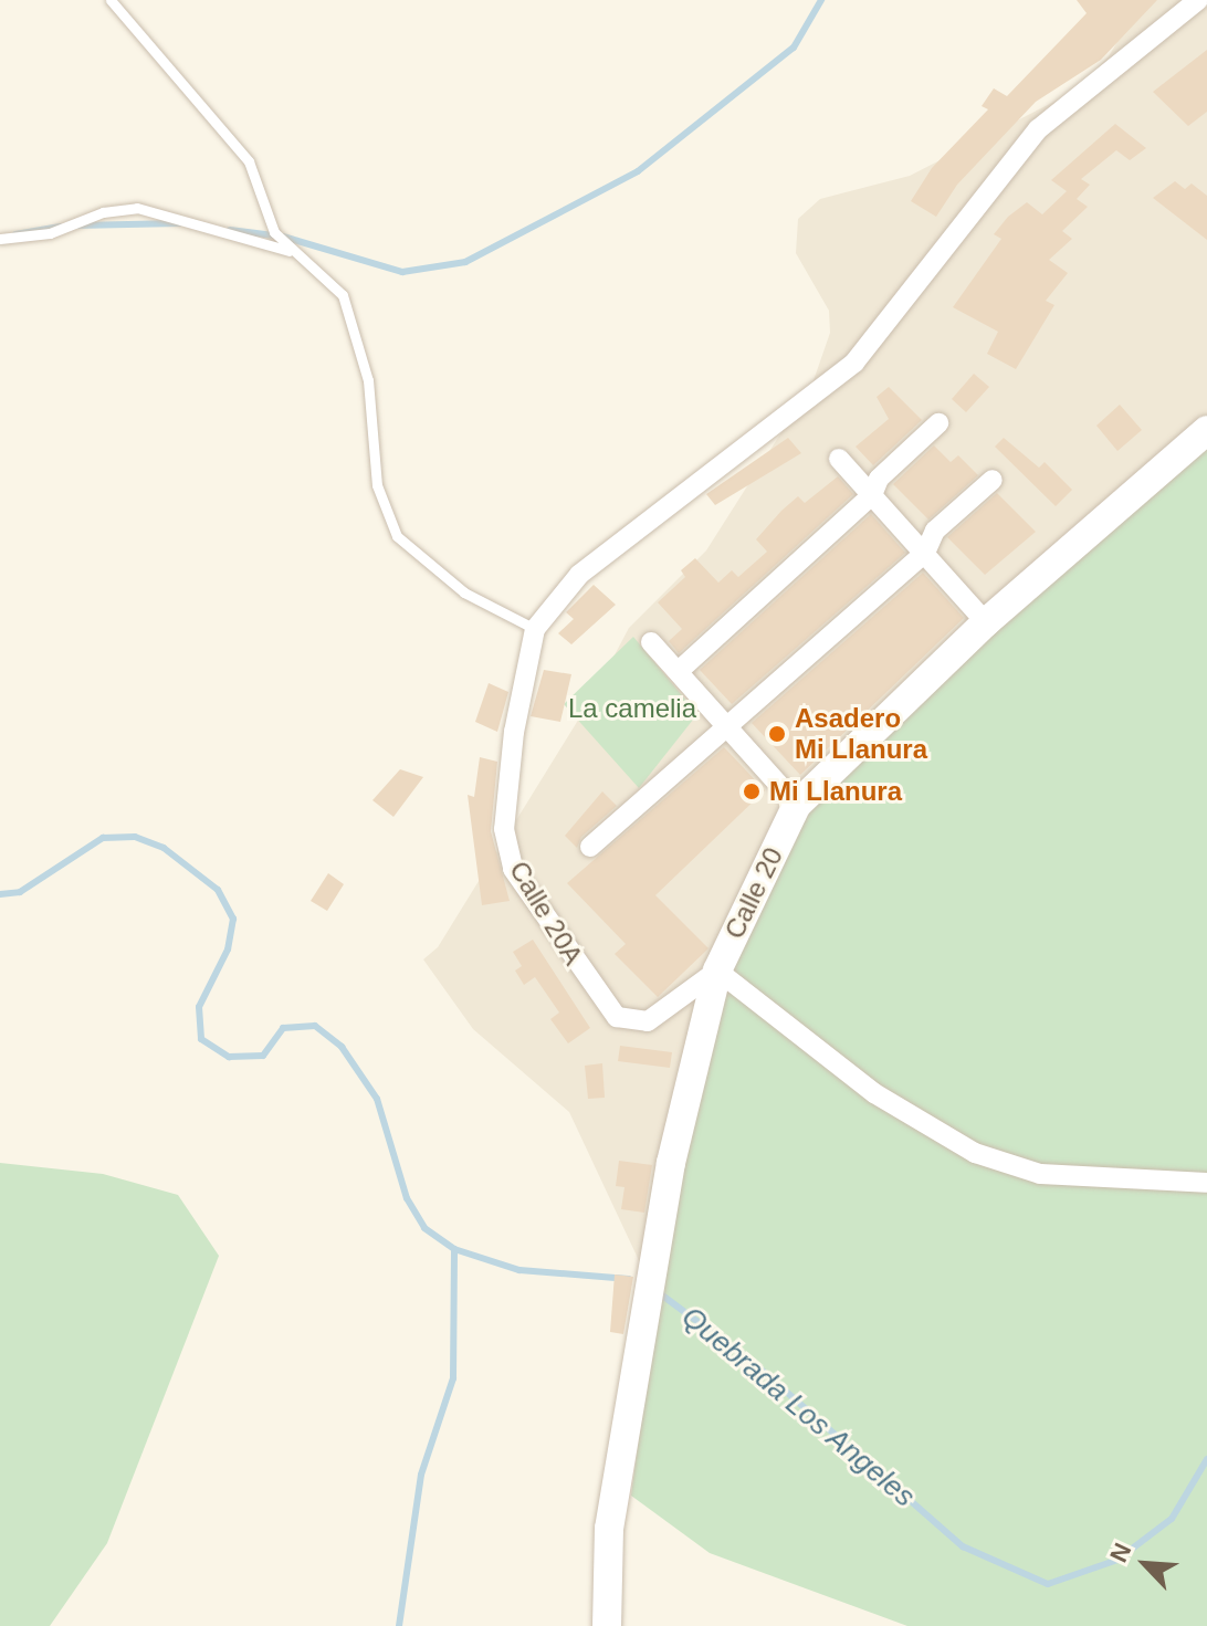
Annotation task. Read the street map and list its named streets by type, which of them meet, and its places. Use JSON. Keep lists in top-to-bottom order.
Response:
{
  "streets": {
    "main road": ["Calle 20"],
    "street": ["Calle 20A"]
  },
  "crossings": [
    ["Calle 20", "Calle 20A"]
  ],
  "water": ["Quebrada Los Angeles"],
  "parks": ["La camelia"],
  "places": ["Asadero Mi Llanura", "Mi Llanura"],
  "north": "top left"
}
